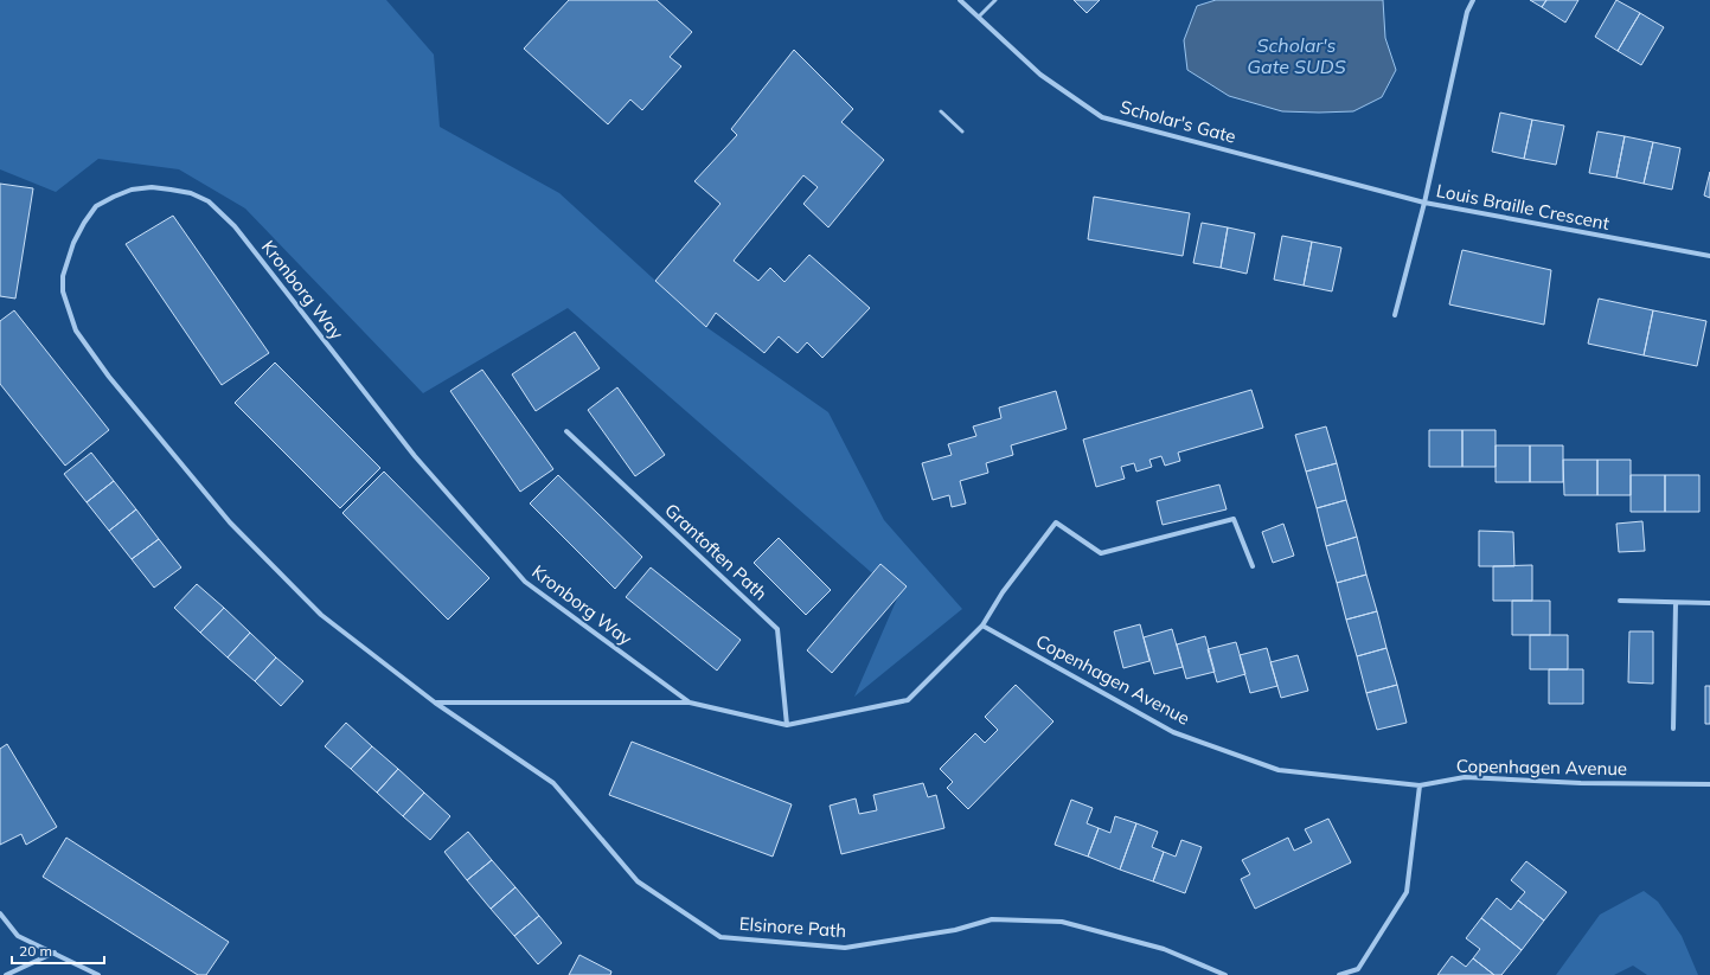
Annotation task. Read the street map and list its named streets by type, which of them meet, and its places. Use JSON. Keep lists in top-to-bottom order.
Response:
{
  "streets": {
    "street": [
      "Scholar's Gate",
      "Louis Braille Crescent",
      "Kronborg Way",
      "Grantoften Path",
      "Copenhagen Avenue",
      "Elsinore Path"
    ]
  },
  "crossings": [
    ["Scholar's Gate", "Louis Braille Crescent"],
    ["Kronborg Way", "Grantoften Path"],
    ["Kronborg Way", "Copenhagen Avenue"],
    ["Kronborg Way", "Elsinore Path"]
  ],
  "water": ["Scholar's Gate SUDS"],
  "scale_bar": "20 m"
}
